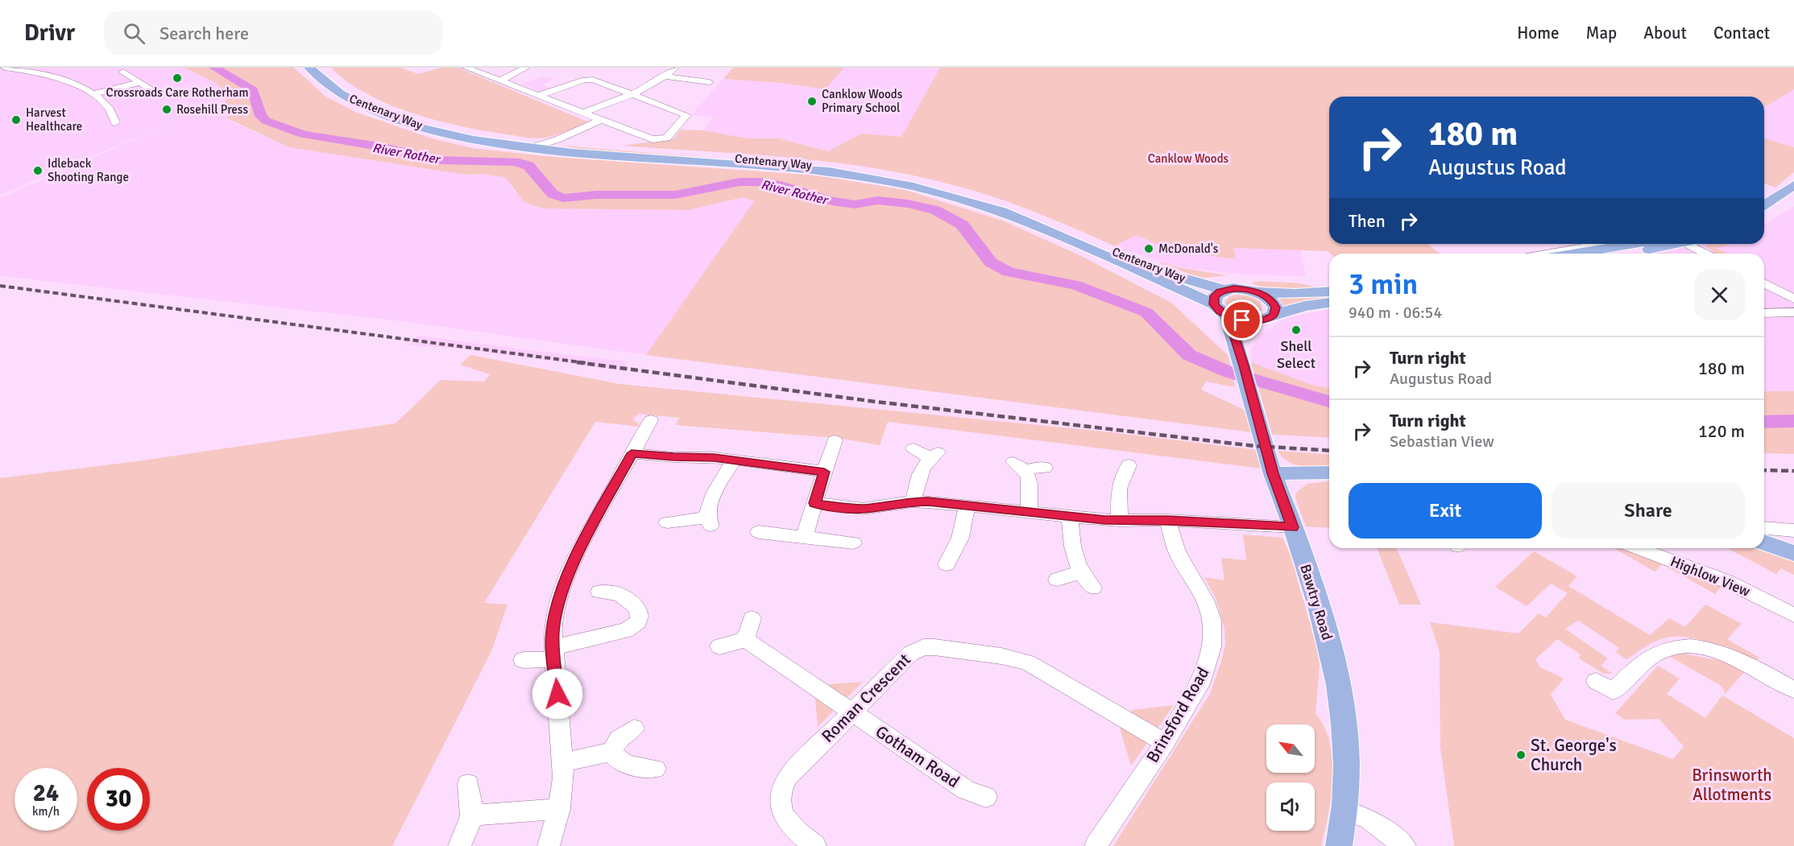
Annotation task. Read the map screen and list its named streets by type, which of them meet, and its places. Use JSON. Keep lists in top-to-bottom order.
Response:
{
  "streets": {
    "main road": ["Centenary Way", "Bawtry Road"],
    "street": [
      "Highlow View",
      "Roman Crescent",
      "Brinsford Road",
      "Gotham Road"
    ]
  },
  "crossings": [
    ["Roman Crescent", "Brinsford Road"],
    ["Roman Crescent", "Gotham Road"]
  ],
  "water": ["River Rother"],
  "parks": ["Canklow Woods", "Brinsworth Allotments"],
  "places": [
    "Crossroads Care Rotherham",
    "Canklow Woods Primary School",
    "Rosehill Press",
    "Harvest Healthcare",
    "Idleback Shooting Range",
    "McDonald's",
    "Shell Select",
    "St. George's Church"
  ],
  "north": "top left",
  "page": {
    "header": "Drivr",
    "search": "Search here",
    "nav": [
      "Home",
      "Map",
      "About",
      "Contact"
    ],
    "turn": ["180 m", "Augustus Road"],
    "then": "Then",
    "heading": ["3 min", "940 m · 06:54"],
    "list": [
      {
        "name": "Turn right",
        "note": "Augustus Road",
        "value": "180 m"
      },
      {
        "name": "Turn right",
        "note": "Sebastian View",
        "value": "120 m"
      }
    ],
    "buttons": ["Exit", "Share"],
    "speed": "24 km/h",
    "limit": "30"
  }
}
